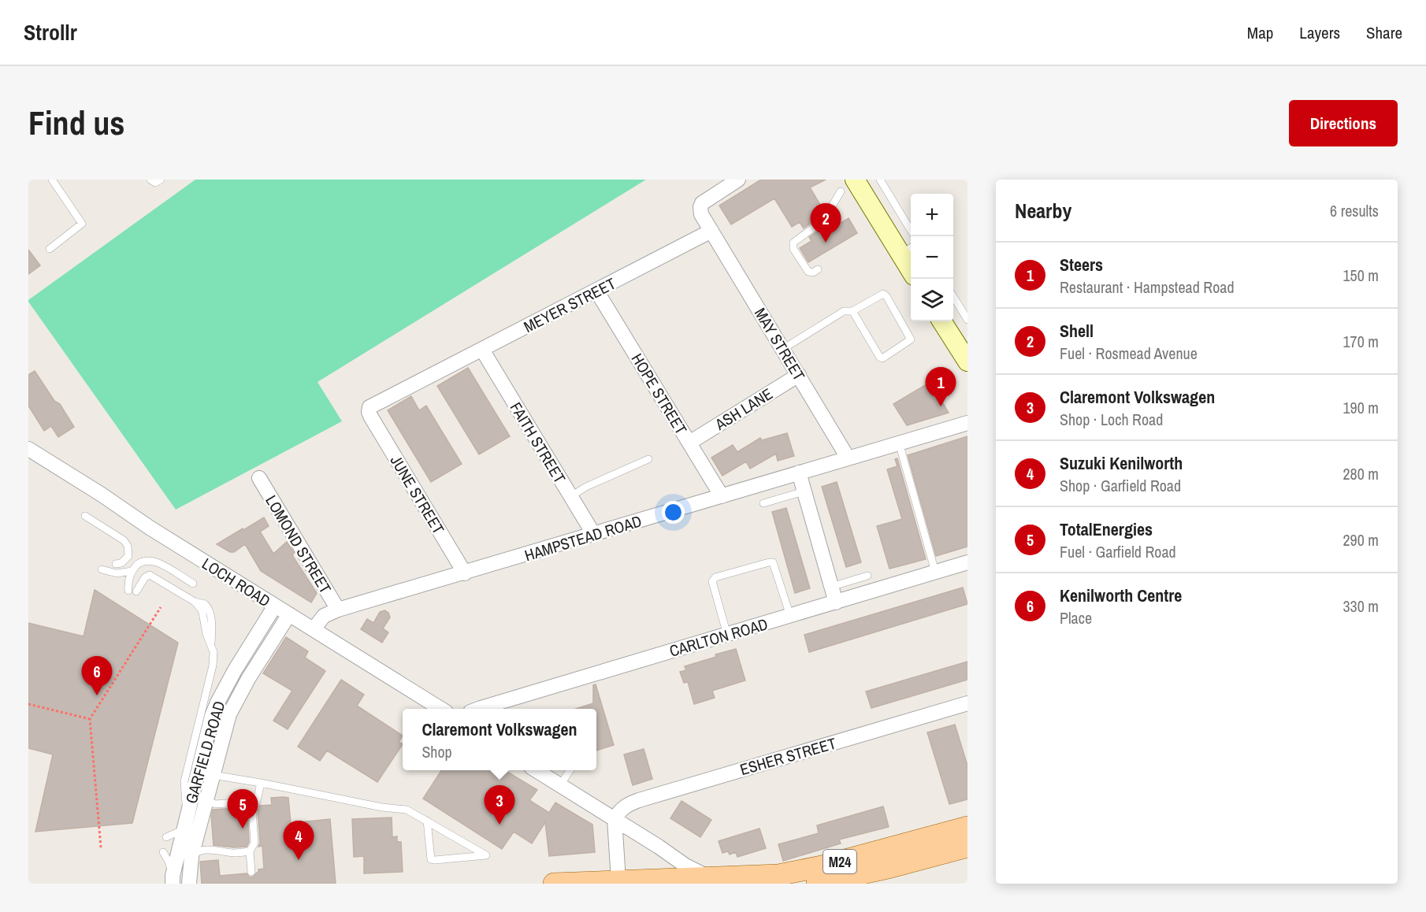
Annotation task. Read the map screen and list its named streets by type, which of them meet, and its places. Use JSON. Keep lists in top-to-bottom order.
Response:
{
  "streets": {
    "main road": ["M24"],
    "street": [
      "MEYER STREET",
      "MAY STREET",
      "HOPE STREET",
      "ASH LANE",
      "FAITH STREET",
      "JUNE STREET",
      "HAMPSTEAD ROAD",
      "LOMOND STREET",
      "LOCH ROAD",
      "CARLTON ROAD",
      "GARFIELD ROAD",
      "ESHER STREET"
    ]
  },
  "crossings": [
    ["MEYER STREET", "MAY STREET"],
    ["MEYER STREET", "HOPE STREET"],
    ["MEYER STREET", "FAITH STREET"],
    ["MEYER STREET", "JUNE STREET"],
    ["MAY STREET", "ASH LANE"],
    ["MAY STREET", "HAMPSTEAD ROAD"],
    ["HOPE STREET", "ASH LANE"],
    ["HOPE STREET", "HAMPSTEAD ROAD"],
    ["FAITH STREET", "HAMPSTEAD ROAD"],
    ["JUNE STREET", "HAMPSTEAD ROAD"],
    ["HAMPSTEAD ROAD", "LOMOND STREET"],
    ["HAMPSTEAD ROAD", "LOCH ROAD"],
    ["LOCH ROAD", "GARFIELD ROAD"]
  ],
  "page": {
    "header": "Strollr",
    "nav": ["Map", "Layers", "Share"],
    "buttons": "Directions",
    "title": "Find us",
    "heading": ["Nearby", "6 results"],
    "map_buttons": ["+", "−"],
    "pins": [
      "2",
      "1",
      "6",
      "3",
      "5",
      "4"
    ],
    "list": [
      {
        "mark": "1",
        "name": "Steers",
        "note": "Restaurant · Hampstead Road",
        "value": "150 m"
      },
      {
        "mark": "2",
        "name": "Shell",
        "note": "Fuel · Rosmead Avenue",
        "value": "170 m"
      },
      {
        "mark": "3",
        "name": "Claremont Volkswagen",
        "note": "Shop · Loch Road",
        "value": "190 m"
      },
      {
        "mark": "4",
        "name": "Suzuki Kenilworth",
        "note": "Shop · Garfield Road",
        "value": "280 m"
      },
      {
        "mark": "5",
        "name": "TotalEnergies",
        "note": "Fuel · Garfield Road",
        "value": "290 m"
      },
      {
        "mark": "6",
        "name": "Kenilworth Centre",
        "note": "Place",
        "value": "330 m"
      }
    ],
    "popup": ["Claremont Volkswagen", "Shop"]
  }
}
